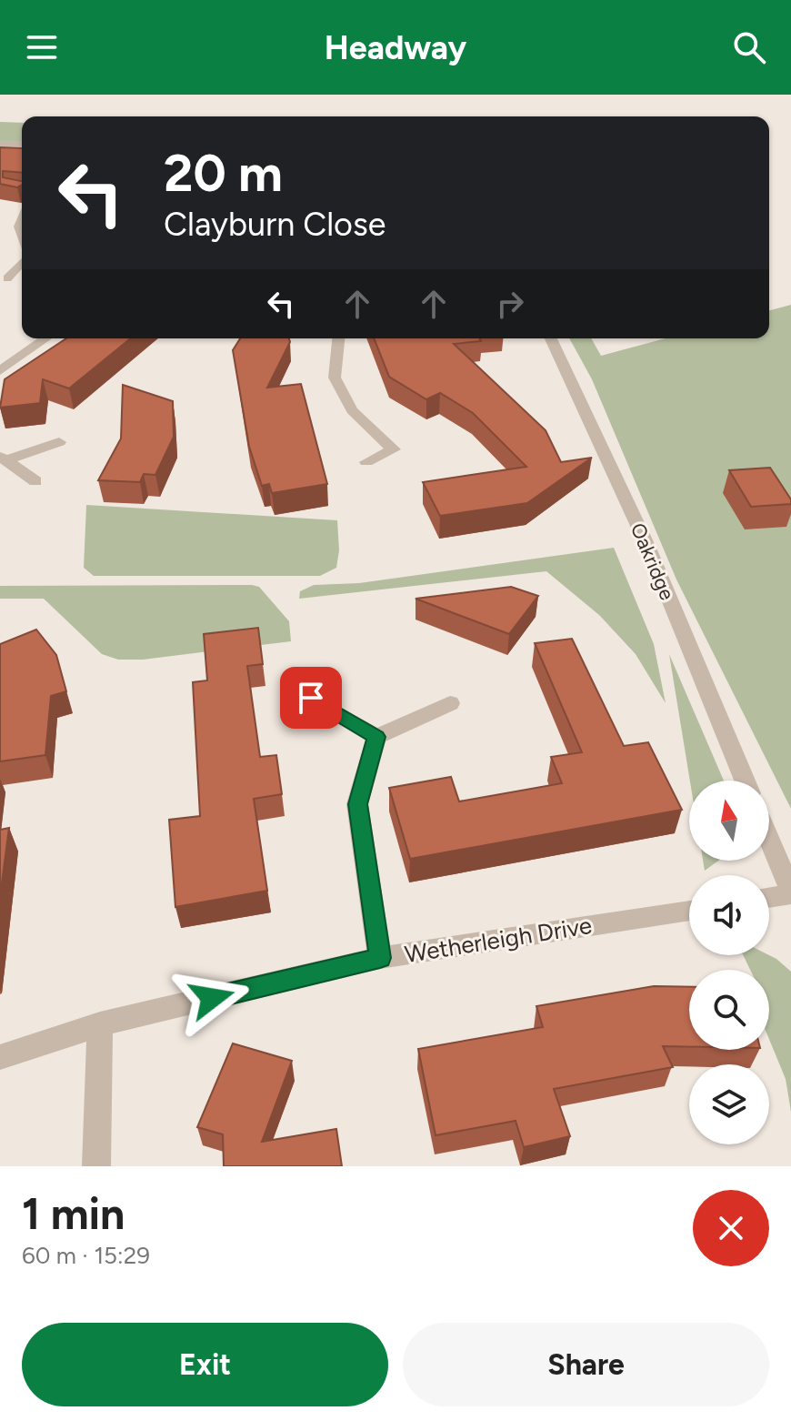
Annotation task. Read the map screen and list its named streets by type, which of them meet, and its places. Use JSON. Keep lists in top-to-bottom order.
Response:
{
  "streets": {
    "street": ["Oakridge", "Wetherleigh Drive"]
  },
  "north": "top",
  "page": {
    "header": "Headway",
    "turn": ["20 m", "Clayburn Close"],
    "heading": ["1 min", "60 m · 15:29"],
    "buttons": ["Exit", "Share"]
  }
}
